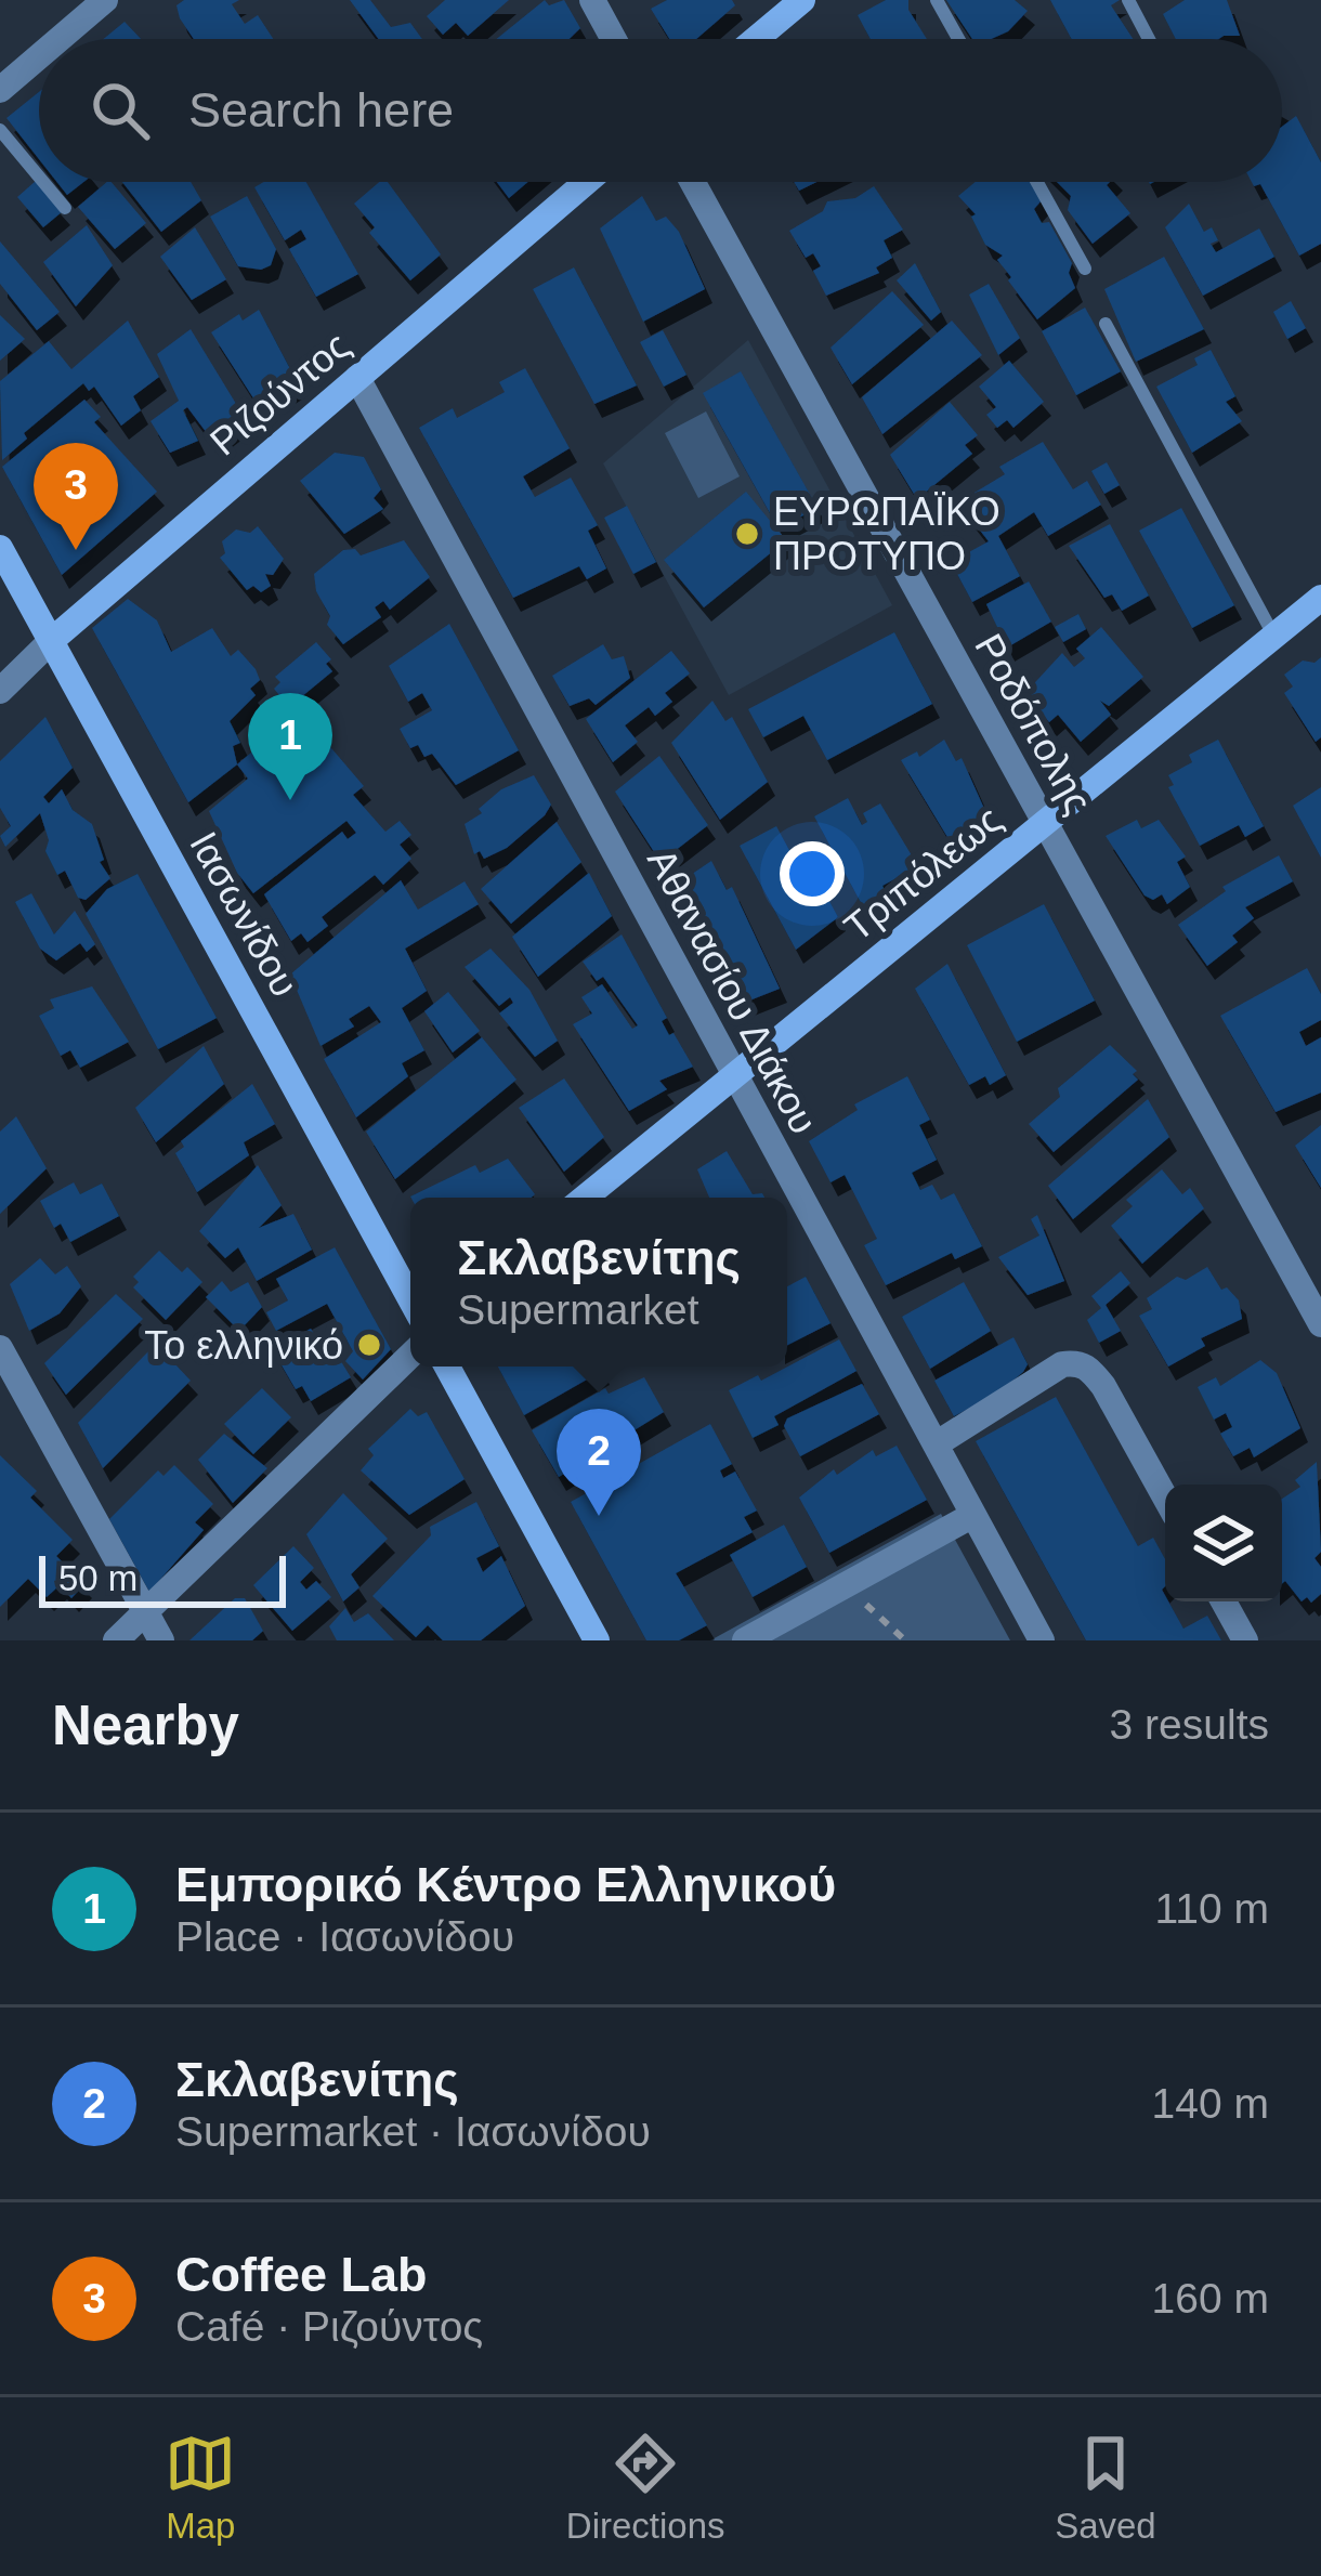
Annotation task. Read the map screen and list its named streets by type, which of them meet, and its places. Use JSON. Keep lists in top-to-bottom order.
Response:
{
  "streets": {
    "street": [
      "Ριζούντος",
      "Ροδόπολης",
      "Τριπόλεως",
      "Ιασωνίδου",
      "Αθανασίου Διάκου"
    ]
  },
  "crossings": [
    ["Ριζούντος", "Ιασωνίδου"],
    ["Ριζούντος", "Αθανασίου Διάκου"],
    ["Ροδόπολης", "Τριπόλεως"],
    ["Τριπόλεως", "Αθανασίου Διάκου"]
  ],
  "places": ["ΕΥΡΩΠΑΪΚΟ ΠΡΟΤΥΠΟ", "Το ελληνικό"],
  "scale_bar": "50 m",
  "page": {
    "search": "Search here",
    "pins": ["3", "1", "2"],
    "popup": ["Σκλαβενίτης", "Supermarket"],
    "scale": "50 m",
    "heading": ["Nearby", "3 results"],
    "list": [
      {
        "mark": "1",
        "name": "Εμπορικό Κέντρο Ελληνικού",
        "note": "Place · Ιασωνίδου",
        "value": "110 m"
      },
      {
        "mark": "2",
        "name": "Σκλαβενίτης",
        "note": "Supermarket · Ιασωνίδου",
        "value": "140 m"
      },
      {
        "mark": "3",
        "name": "Coffee Lab",
        "note": "Café · Ριζούντος",
        "value": "160 m"
      }
    ],
    "nav": ["Map", "Directions", "Saved"]
  }
}
